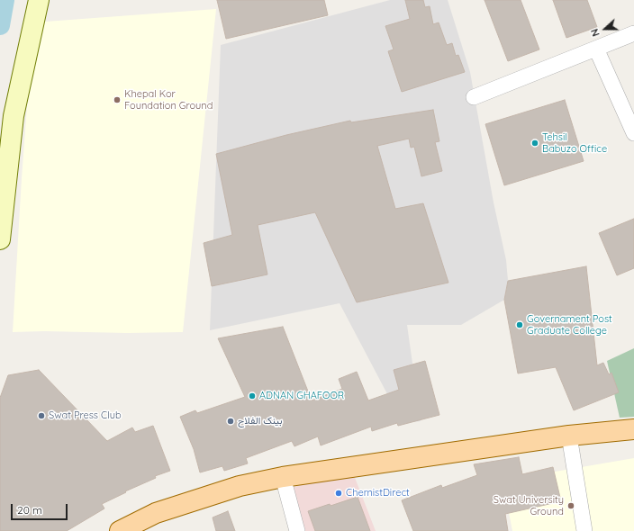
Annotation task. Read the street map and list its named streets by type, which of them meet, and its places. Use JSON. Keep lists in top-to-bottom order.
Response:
{
  "places": [
    "Khepal Kor Foundation Ground",
    "Tehsil Babuzo Office",
    "Governament Post Graduate College",
    "ADNAN GHAFOOR",
    "Swat Press Club",
    "بینک الفلاح",
    "ChemistDirect",
    "Swat University Ground"
  ],
  "scale_bar": "20 m",
  "north": "left"
}
